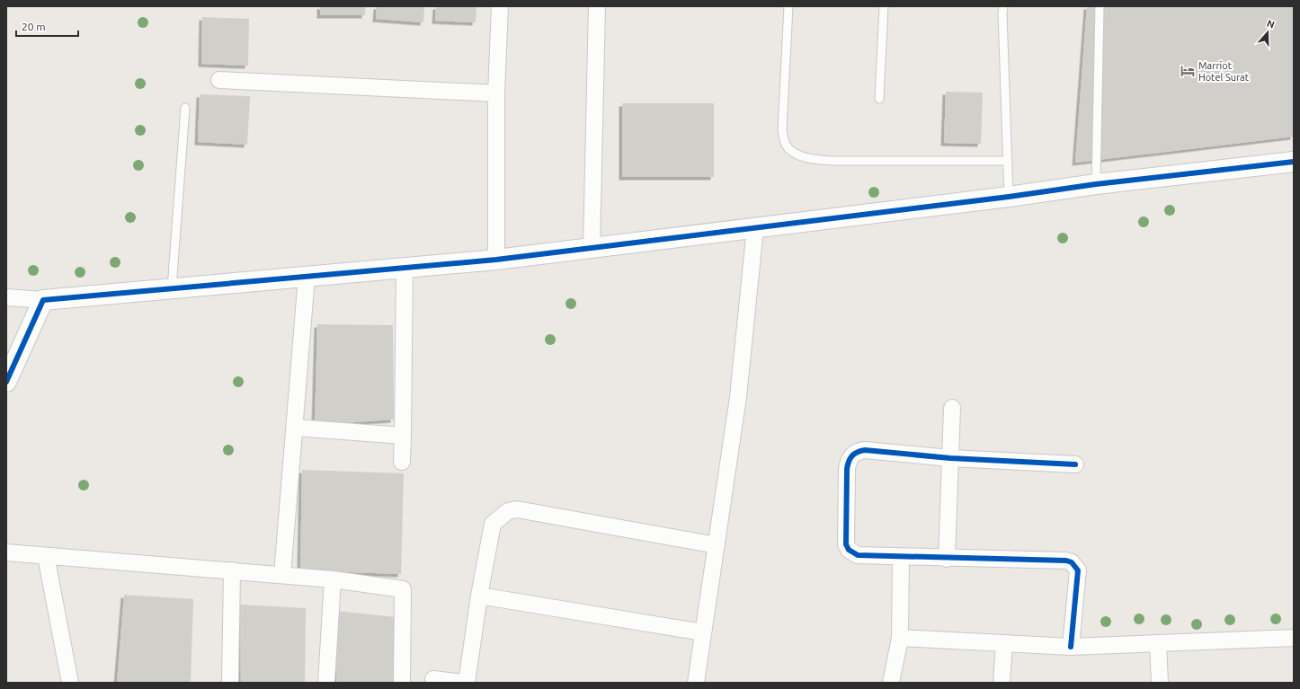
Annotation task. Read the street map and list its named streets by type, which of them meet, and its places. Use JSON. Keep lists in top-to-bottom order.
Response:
{
  "places": {
    "hotel": ["Marriot Hotel Surat"]
  },
  "scale_bar": "20 m",
  "north": "top"
}
